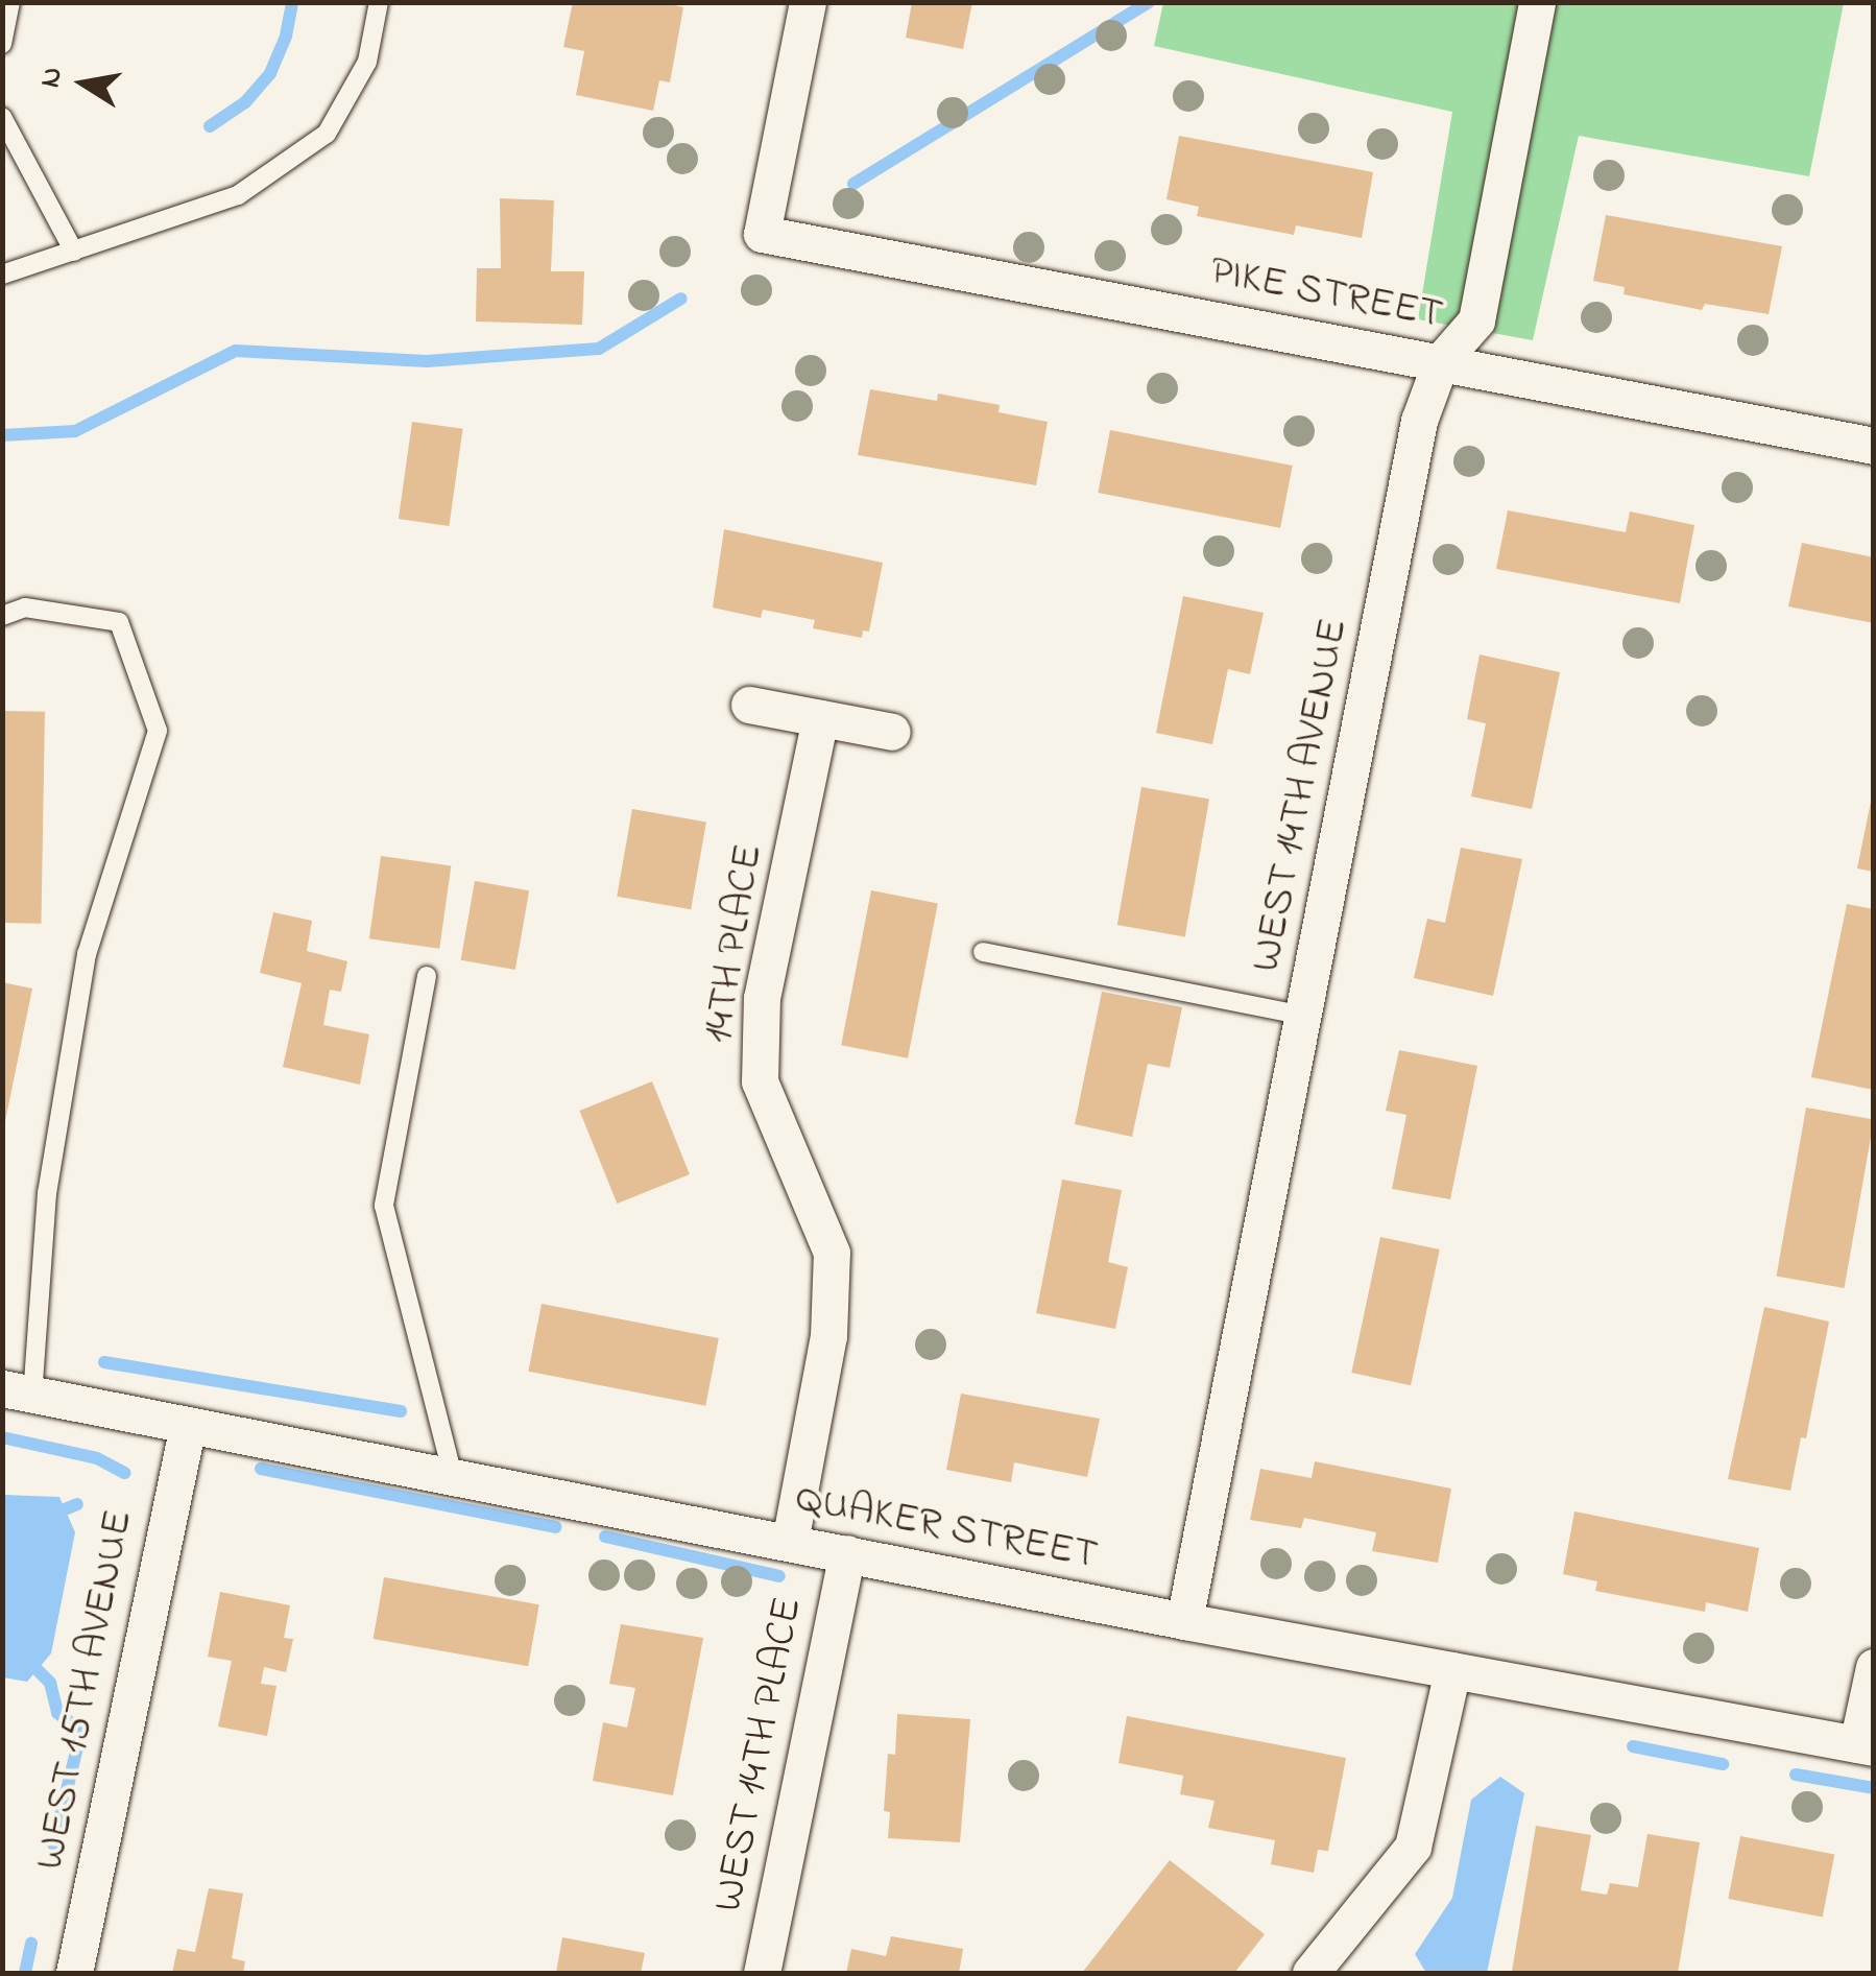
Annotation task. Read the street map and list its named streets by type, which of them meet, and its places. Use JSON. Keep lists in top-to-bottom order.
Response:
{
  "streets": {
    "street": [
      "PIKE STREET",
      "WEST 14TH AVENUE",
      "14TH PLACE",
      "QUAKER STREET",
      "WEST 15TH AVENUE",
      "WEST 14TH PLACE"
    ]
  },
  "crossings": [
    ["PIKE STREET", "WEST 14TH AVENUE"],
    ["WEST 14TH AVENUE", "QUAKER STREET"],
    ["14TH PLACE", "QUAKER STREET"],
    ["QUAKER STREET", "WEST 15TH AVENUE"],
    ["QUAKER STREET", "WEST 14TH PLACE"]
  ],
  "north": "left"
}
